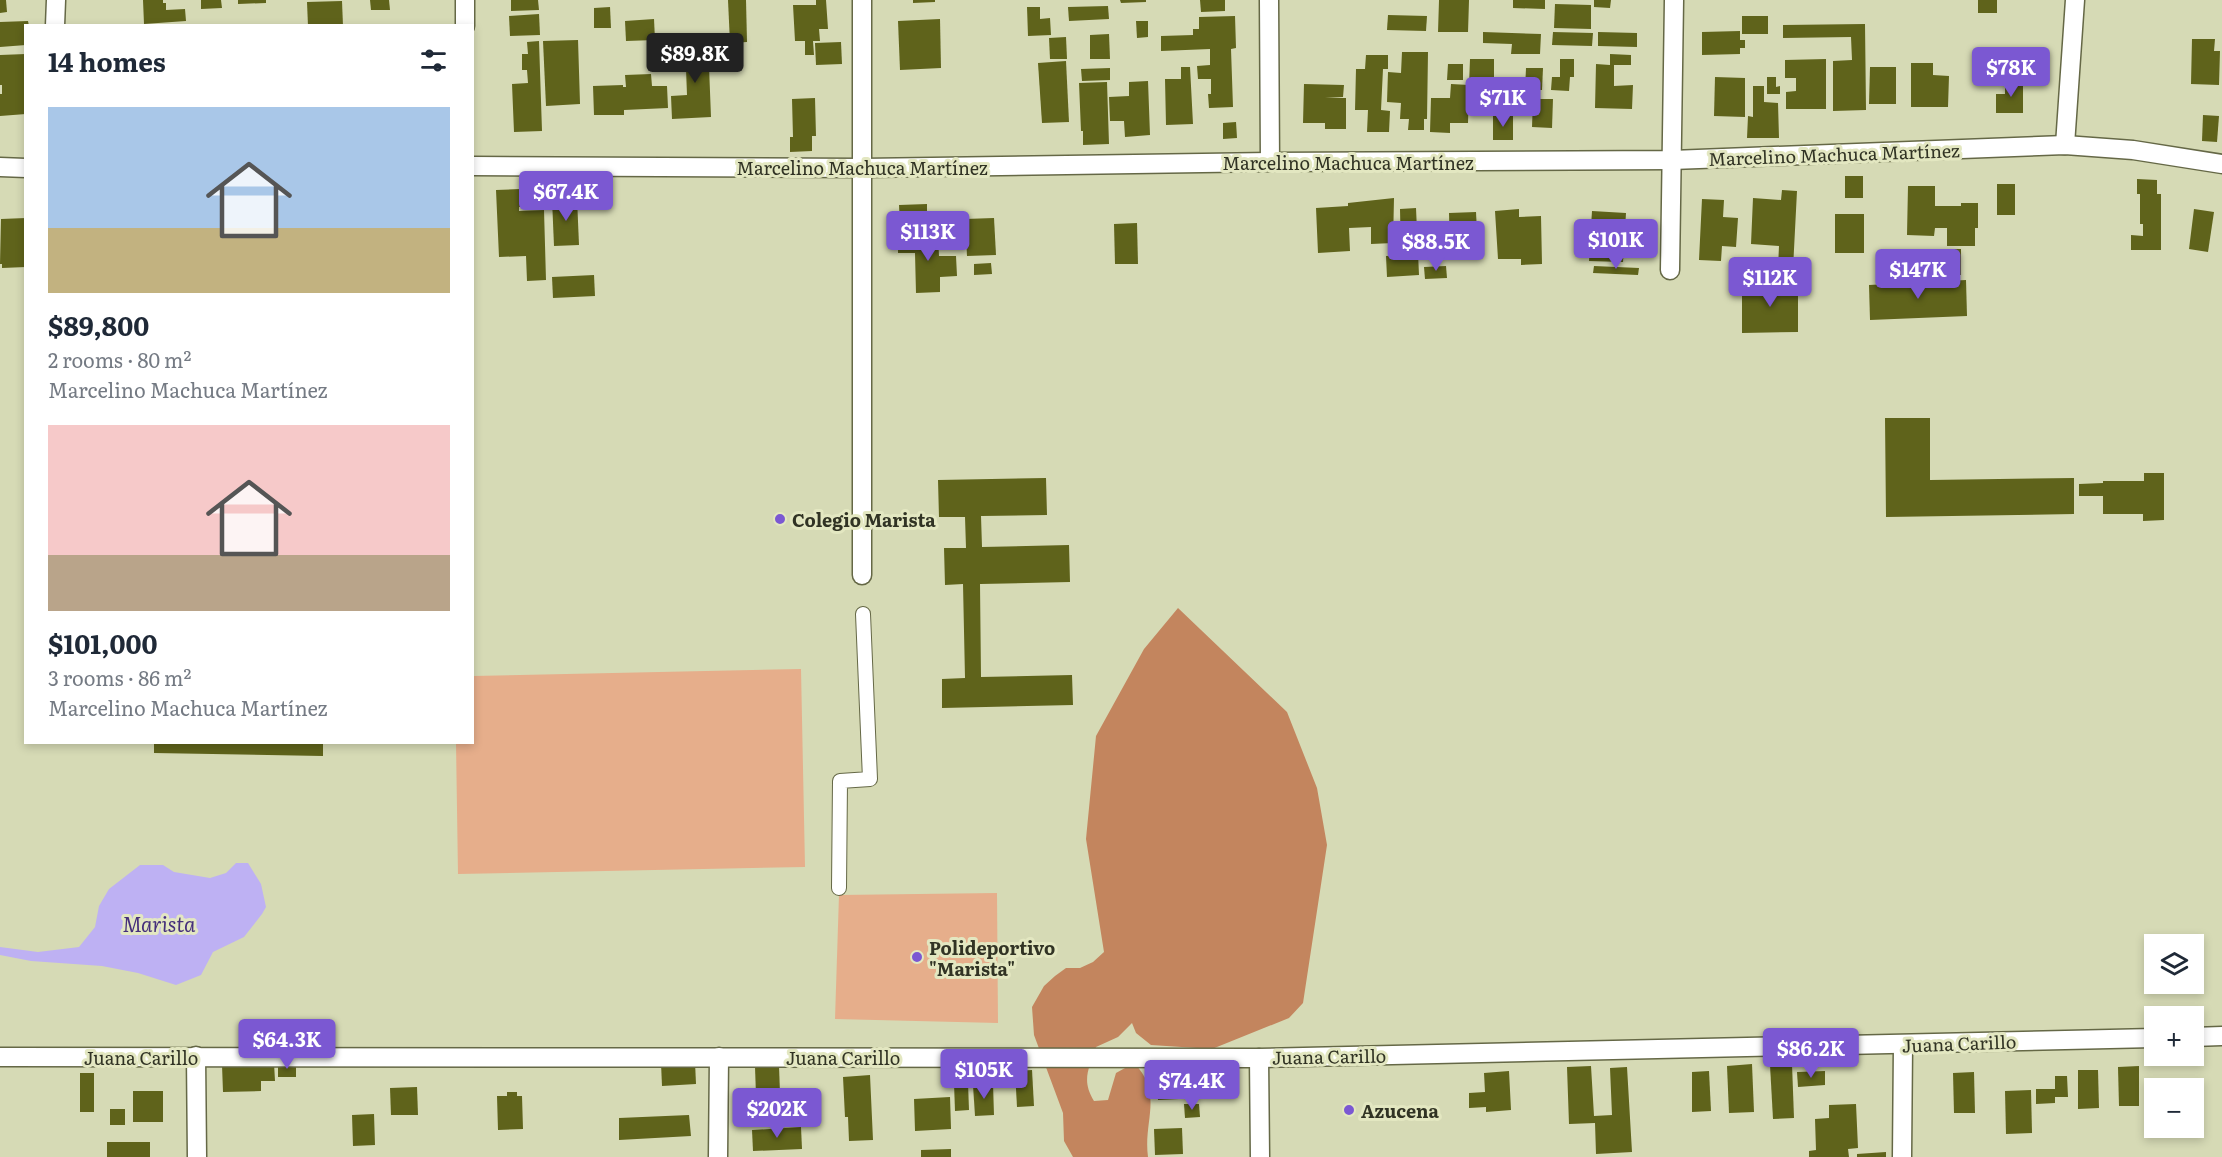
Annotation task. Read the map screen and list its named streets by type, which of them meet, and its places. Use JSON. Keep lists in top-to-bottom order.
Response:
{
  "streets": {
    "street": ["Marcelino Machuca Martínez", "Juana Carillo"]
  },
  "water": ["Marista"],
  "places": ["Colegio Marista", "Polideportivo \"Marista\"", "Azucena"],
  "page": {
    "heading": "14 homes",
    "price": [
      "$89.8K",
      "$78K",
      "$71K",
      "$67.4K",
      "$113K",
      "$101K",
      "$88.5K",
      "$147K",
      "$112K",
      "$64.3K",
      "$86.2K",
      "$105K",
      "$74.4K",
      "$202K"
    ],
    "list": [
      {
        "name": "$89,800",
        "note": "2 rooms · 80 m² · Marcelino Machuca Martínez"
      },
      {
        "name": "$101,000",
        "note": "3 rooms · 86 m² · Marcelino Machuca Martínez"
      }
    ],
    "map_buttons": ["+", "−"]
  }
}
